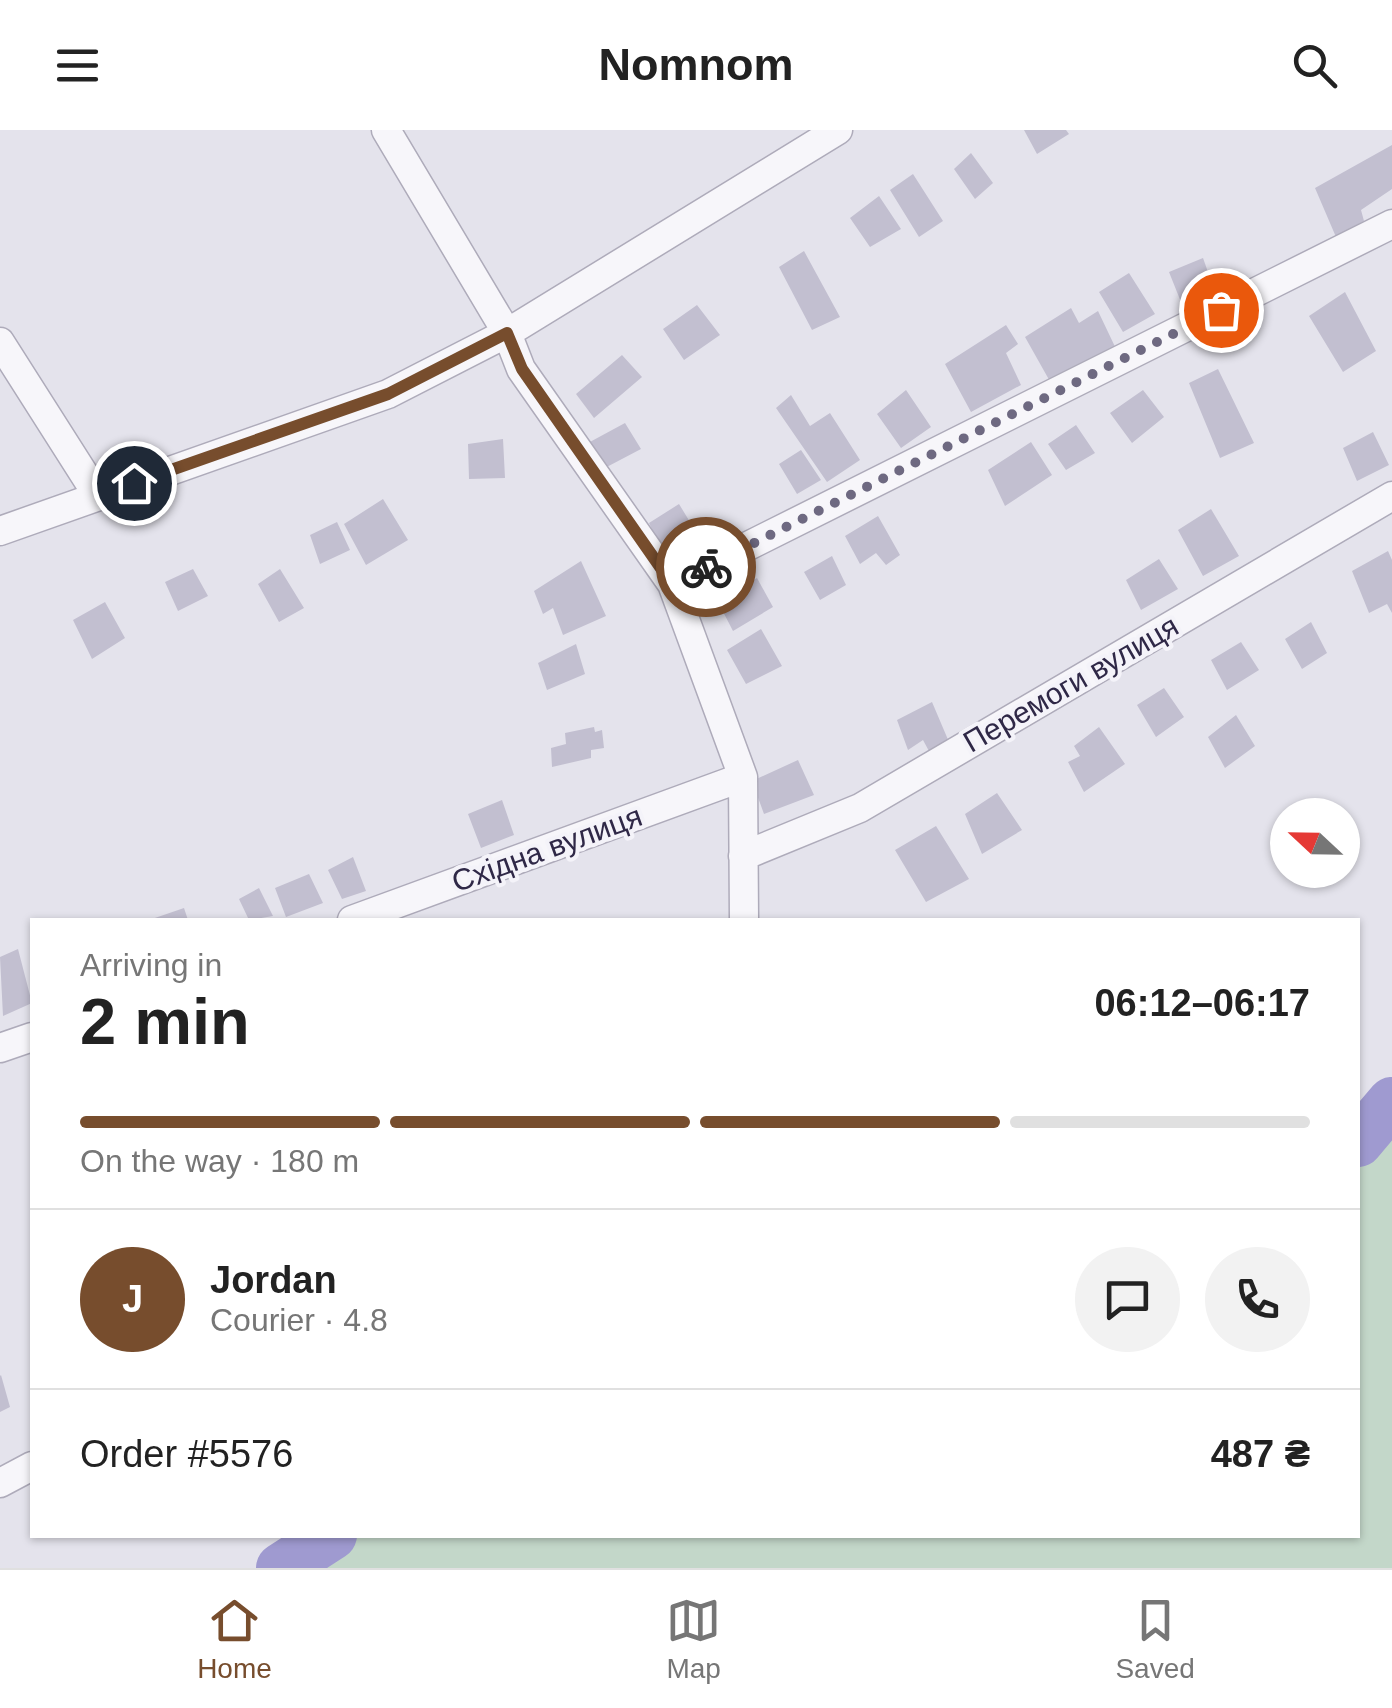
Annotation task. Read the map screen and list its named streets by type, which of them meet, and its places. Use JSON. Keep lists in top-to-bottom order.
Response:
{
  "streets": {
    "street": ["Перемоги вулиця", "Східна вулиця"]
  },
  "north": "left",
  "page": {
    "header": "Nomnom",
    "heading": ["2 min", "Arriving in", "06:12–06:17"],
    "panel": [
      "Jordan",
      "Courier · 4.8",
      "Order #5576",
      "487 ₴"
    ],
    "bar": "On the way · 180 m",
    "round": "J",
    "tabs": ["Home", "Map", "Saved"]
  }
}
